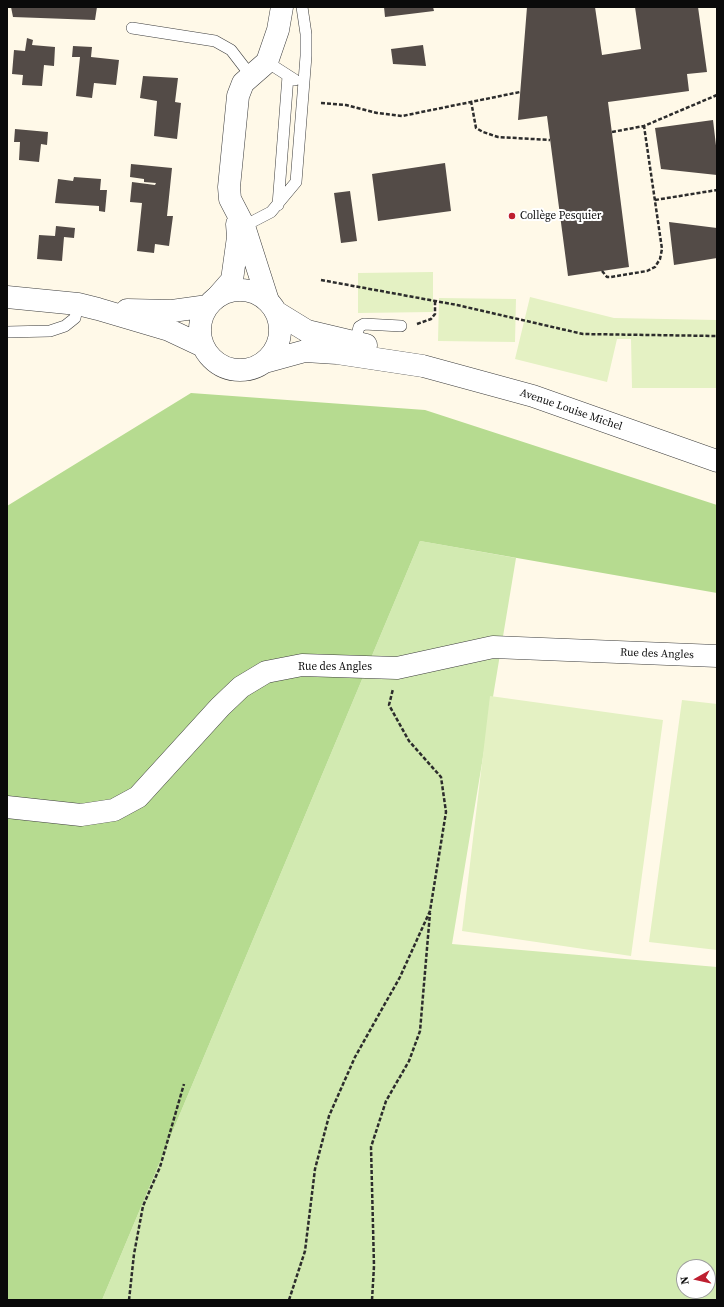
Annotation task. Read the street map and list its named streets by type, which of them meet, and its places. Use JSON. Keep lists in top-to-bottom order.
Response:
{
  "streets": {
    "street": ["Avenue Louise Michel", "Rue des Angles"]
  },
  "places": ["Collège Pesquier"],
  "north": "left"
}
